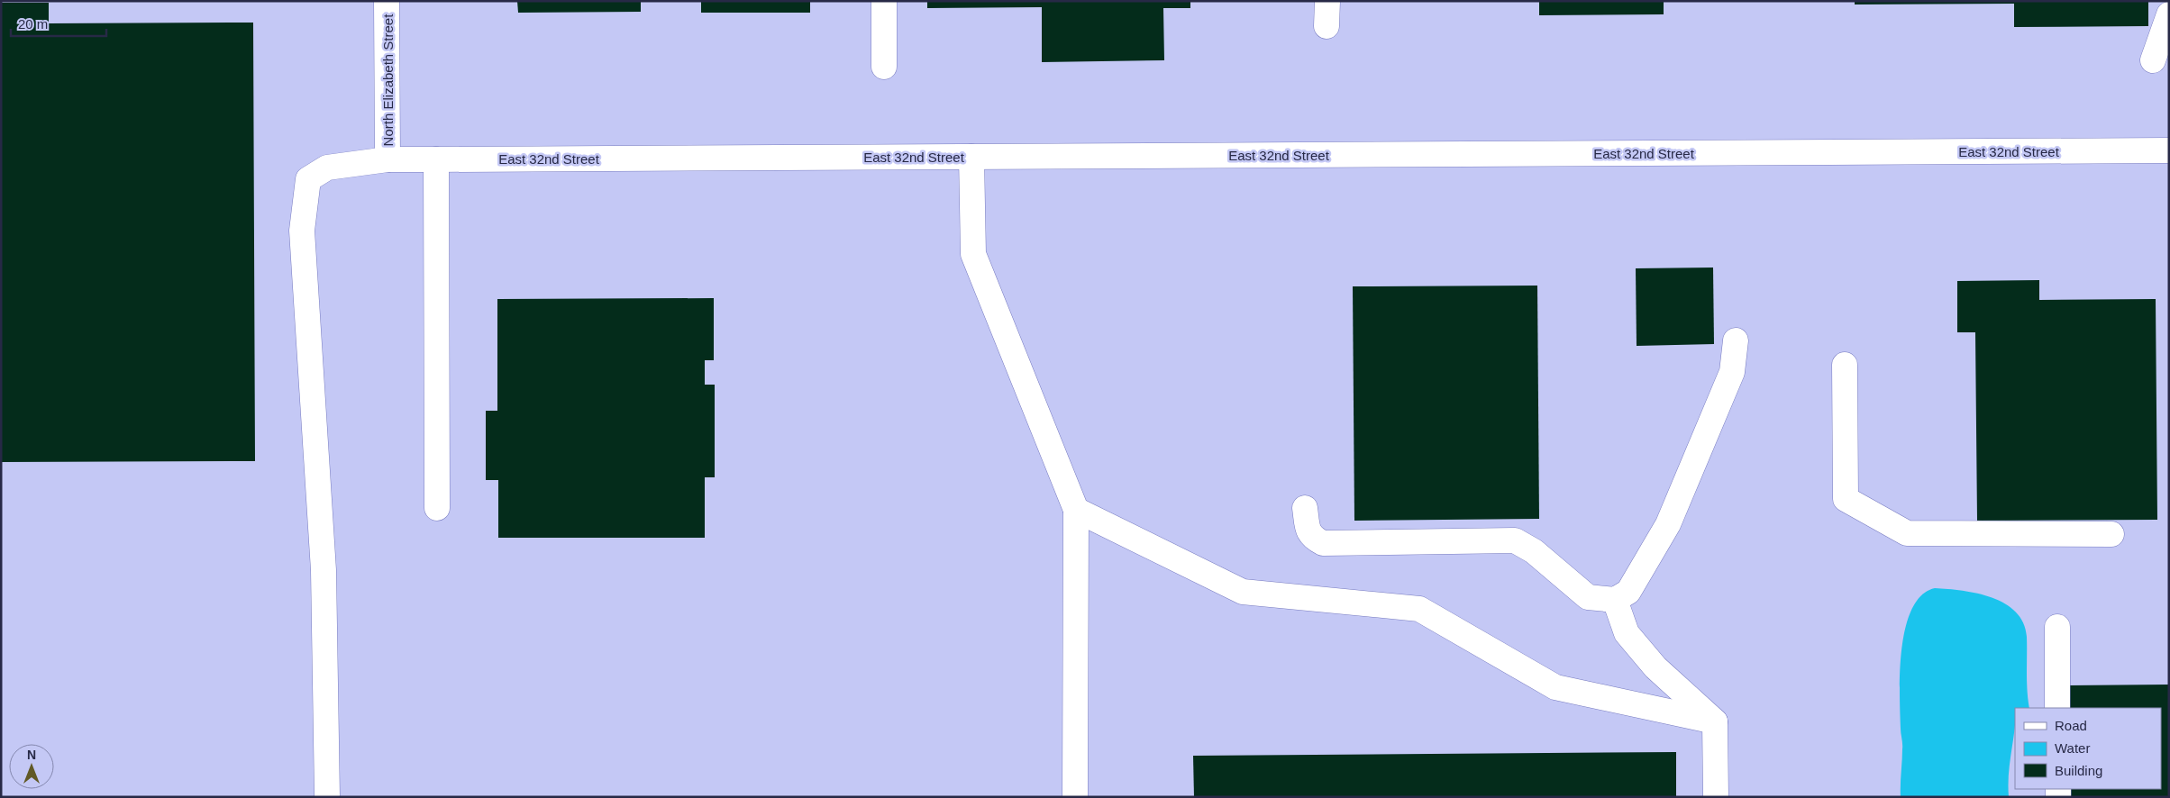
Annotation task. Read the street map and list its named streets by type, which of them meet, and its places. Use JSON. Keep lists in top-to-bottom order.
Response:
{
  "streets": {
    "street": ["North Elizabeth Street", "East 32nd Street"]
  },
  "crossings": [
    ["North Elizabeth Street", "East 32nd Street"]
  ],
  "legend": ["Road", "Water", "Building"],
  "scale_bar": "20 m",
  "north": "top"
}
